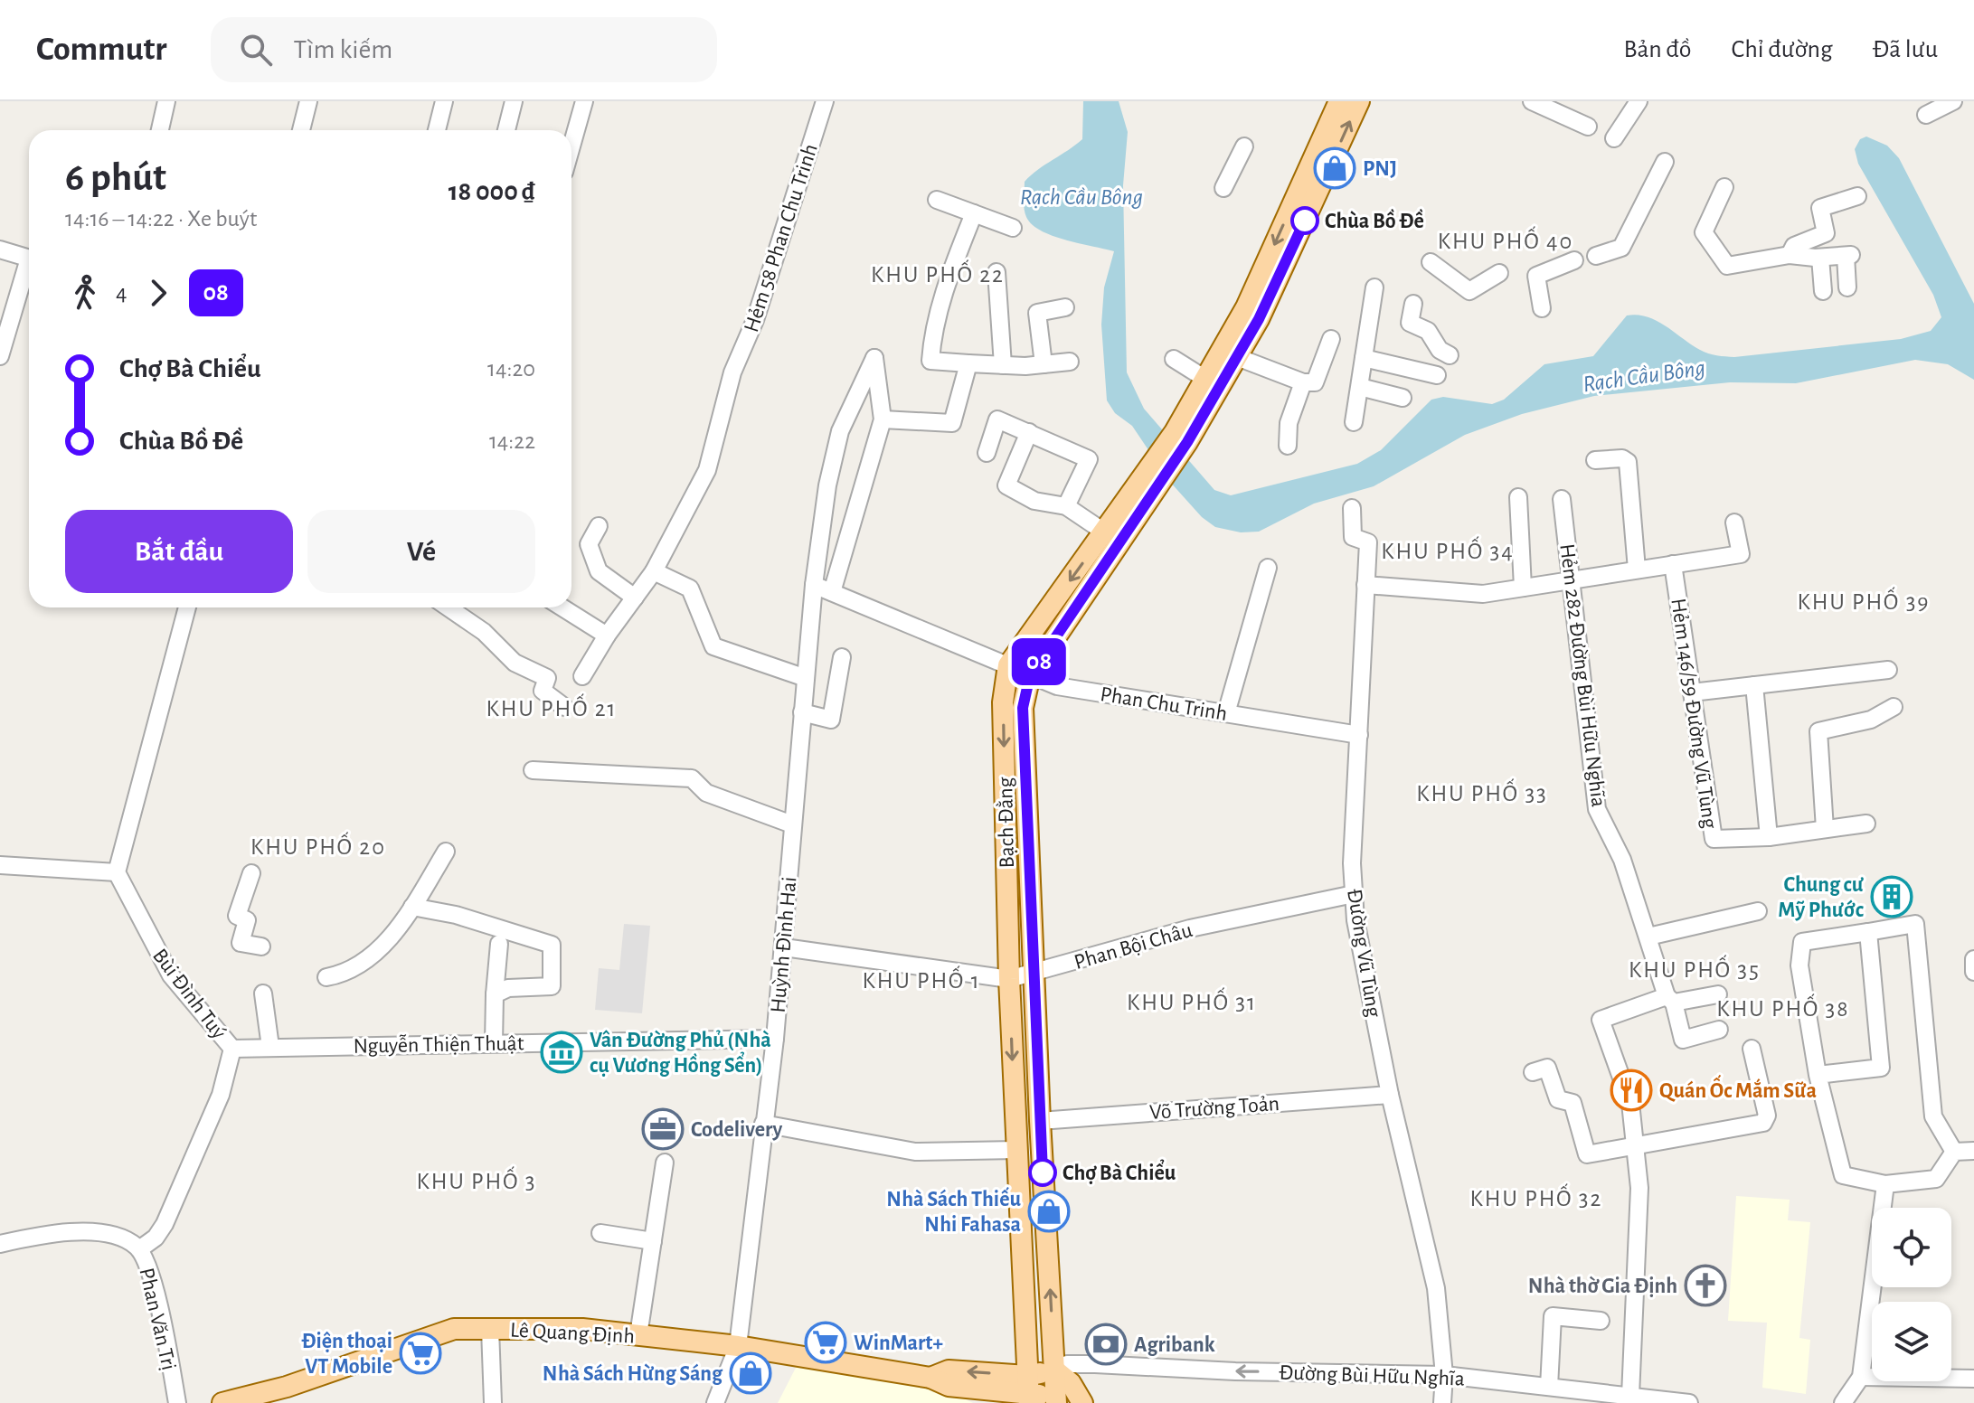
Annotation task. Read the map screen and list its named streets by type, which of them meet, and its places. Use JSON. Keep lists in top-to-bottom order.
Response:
{
  "streets": {
    "main road": ["Bạch Đằng", "Lê Quang Định"],
    "street": [
      "Hẻm 58 Phan Chu Trinh",
      "Hẻm 282 Đường Bùi Hữu Nghĩa",
      "Phan Chu Trinh",
      "Hẻm 146/59 Đường Vũ Tùng",
      "Huỳnh Đình Hai",
      "Phan Bội Châu",
      "Đường Vũ Tùng",
      "Bùi Đình Tuý",
      "Nguyễn Thiện Thuật",
      "Võ Trường Toản",
      "Phan Văn Trị",
      "Đường Bùi Hữu Nghĩa"
    ]
  },
  "crossings": [
    ["Phan Chu Trinh", "Bạch Đằng"],
    ["Phan Chu Trinh", "Huỳnh Đình Hai"],
    ["Phan Chu Trinh", "Đường Vũ Tùng"],
    ["Bạch Đằng", "Phan Bội Châu"],
    ["Bạch Đằng", "Võ Trường Toản"],
    ["Bạch Đằng", "Lê Quang Định"],
    ["Bạch Đằng", "Đường Bùi Hữu Nghĩa"],
    ["Huỳnh Đình Hai", "Phan Bội Châu"],
    ["Huỳnh Đình Hai", "Nguyễn Thiện Thuật"],
    ["Huỳnh Đình Hai", "Lê Quang Định"],
    ["Phan Bội Châu", "Đường Vũ Tùng"],
    ["Đường Vũ Tùng", "Võ Trường Toản"],
    ["Đường Vũ Tùng", "Đường Bùi Hữu Nghĩa"],
    ["Bùi Đình Tuý", "Nguyễn Thiện Thuật"],
    ["Bùi Đình Tuý", "Phan Văn Trị"]
  ],
  "one_way": ["Đường Bùi Hữu Nghĩa"],
  "districts": [
    "KHU PHỐ 40",
    "KHU PHỐ 22",
    "KHU PHỐ 34",
    "KHU PHỐ 39",
    "KHU PHỐ 21",
    "KHU PHỐ 33",
    "KHU PHỐ 20",
    "KHU PHỐ 35",
    "KHU PHỐ 1",
    "KHU PHỐ 31",
    "KHU PHỐ 38",
    "KHU PHỐ 3",
    "KHU PHỐ 32"
  ],
  "water": ["Rạch Cầu Bông"],
  "places": {
    "shop": ["PNJ", "Nhà Sách Thiếu Nhi Fahasa", "Nhà Sách Hừng Sáng"],
    "other": ["Chùa Bồ Đề", "Chợ Bà Chiểu"],
    "building": ["Chung cư Mỹ Phước"],
    "museum": ["Vân Đường Phủ (Nhà cụ Vương Hồng Sển)"],
    "restaurant": ["Quán Ốc Mắm Sữa"],
    "office": ["Codelivery"],
    "church": ["Nhà thờ Gia Định"],
    "supermarket": ["WinMart+", "Điện thoại VT Mobile"],
    "bank": ["Agribank"]
  },
  "lines": ["bus line 08"],
  "page": {
    "header": "Commutr",
    "search": "Tìm kiếm",
    "nav": ["Bản đồ", "Chỉ đường", "Đã lưu"],
    "on_map": "08",
    "heading": ["6 phút", "14:16 – 14:22 · Xe buýt", "18 000 ₫"],
    "legs": ["4", "08"],
    "list": [
      {
        "name": "Chợ Bà Chiểu",
        "value": "14:20"
      },
      {
        "name": "Chùa Bồ Đề",
        "value": "14:22"
      }
    ],
    "buttons": ["Bắt đầu", "Vé"]
  }
}
